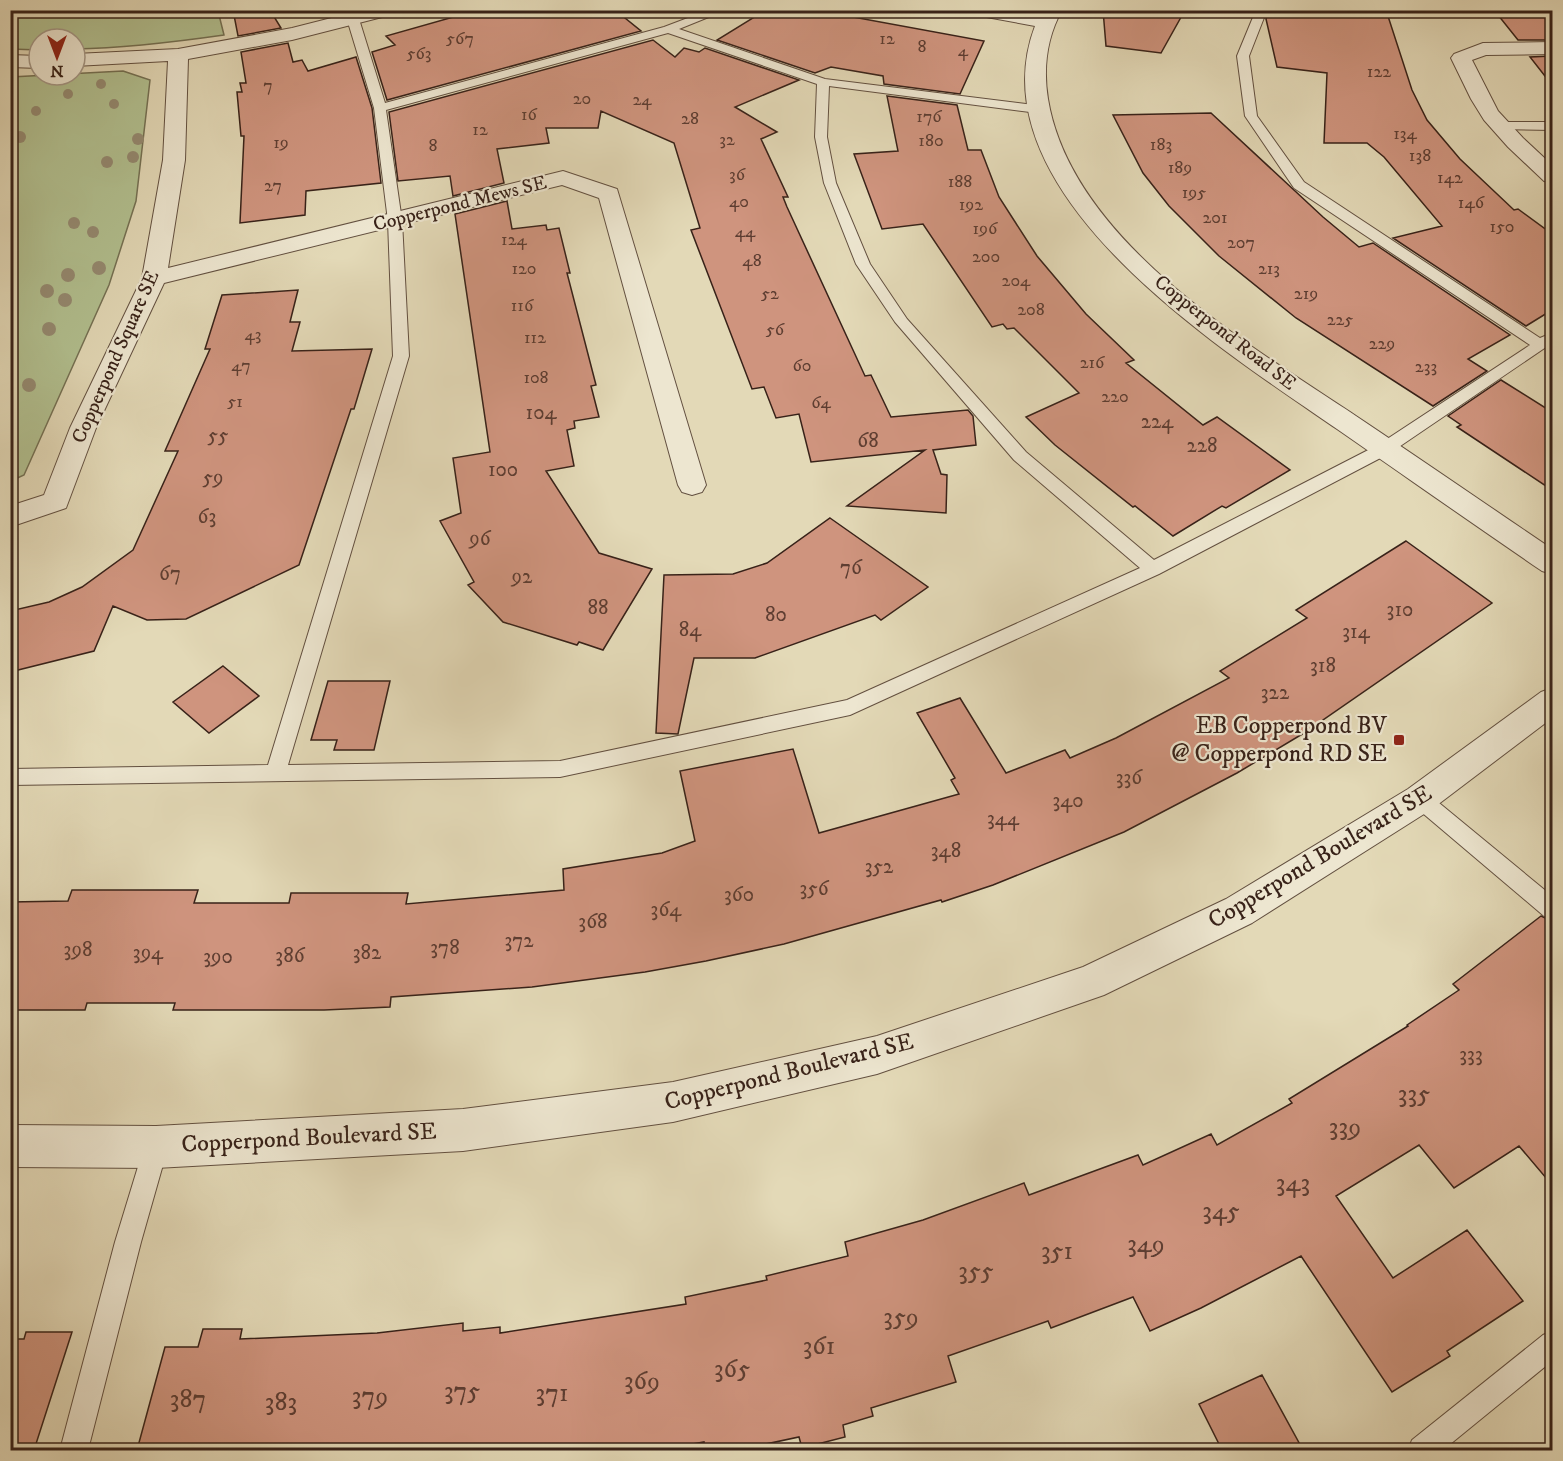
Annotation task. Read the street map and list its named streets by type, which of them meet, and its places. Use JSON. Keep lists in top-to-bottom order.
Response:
{
  "streets": {
    "street": [
      "Copperpond Mews SE",
      "Copperpond Road SE",
      "Copperpond Square SE",
      "Copperpond Boulevard SE"
    ]
  },
  "crossings": [
    ["Copperpond Mews SE", "Copperpond Square SE"]
  ],
  "places": {
    "transit": ["EB Copperpond BV @ Copperpond RD SE"]
  },
  "house_numbers": [
    "567",
    "12",
    "8",
    "4",
    "563",
    "122",
    "7",
    "20",
    "24",
    "16",
    "176",
    "28",
    "12",
    "134",
    "32",
    "180",
    "19",
    "183",
    "8",
    "138",
    "189",
    "36",
    "142",
    "188",
    "27",
    "195",
    "40",
    "146",
    "192",
    "201",
    "150",
    "196",
    "44",
    "124",
    "207",
    "200",
    "48",
    "120",
    "213",
    "204",
    "52",
    "219",
    "116",
    "208",
    "225",
    "56",
    "43",
    "112",
    "229",
    "216",
    "47",
    "60",
    "233",
    "108",
    "220",
    "51",
    "64",
    "104",
    "224",
    "55",
    "68",
    "228",
    "100",
    "59",
    "63",
    "96",
    "76",
    "67",
    "92",
    "88",
    "310",
    "80",
    "84",
    "314",
    "318",
    "322",
    "336",
    "340",
    "344",
    "348",
    "352",
    "356",
    "360",
    "364",
    "368",
    "372",
    "378",
    "398",
    "394",
    "382",
    "386",
    "390",
    "333",
    "335",
    "339",
    "343",
    "345",
    "349",
    "351",
    "355",
    "359",
    "361",
    "365",
    "369",
    "375",
    "371",
    "379",
    "387",
    "383"
  ],
  "north": "bottom"
}
